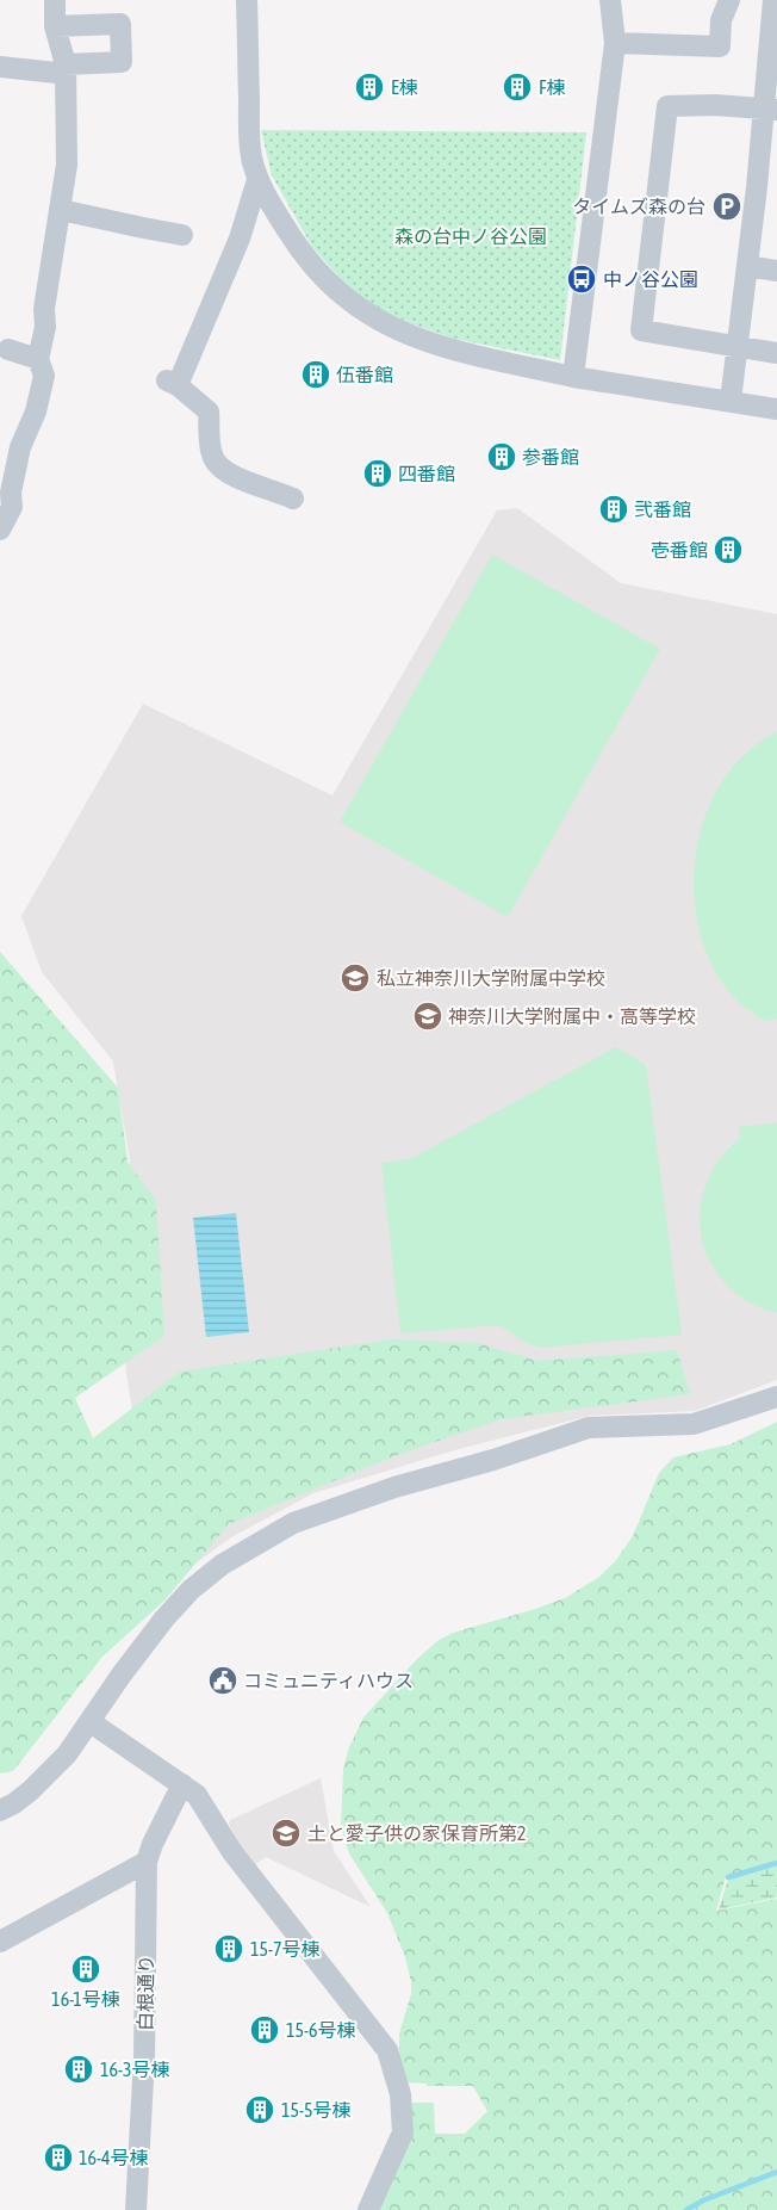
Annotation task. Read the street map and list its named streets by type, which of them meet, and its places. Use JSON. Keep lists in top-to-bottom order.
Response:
{
  "streets": {
    "street": ["白根通り"]
  },
  "parks": ["森の台中ノ谷公園"],
  "places": {
    "building": [
      "E棟",
      "F棟",
      "伍番館",
      "参番館",
      "四番館",
      "弐番館",
      "壱番館",
      "15-7号棟",
      "16-1号棟",
      "15-6号棟",
      "16-3号棟",
      "15-5号棟",
      "16-4号棟"
    ],
    "parking": ["タイムズ森の台"],
    "bus stop": ["中ノ谷公園"],
    "school or university": ["私立神奈川大学附属中学校", "神奈川大学附属中・高等学校", "土と愛子供の家保育所第2"],
    "public building": ["コミュニティハウス"]
  }
}
